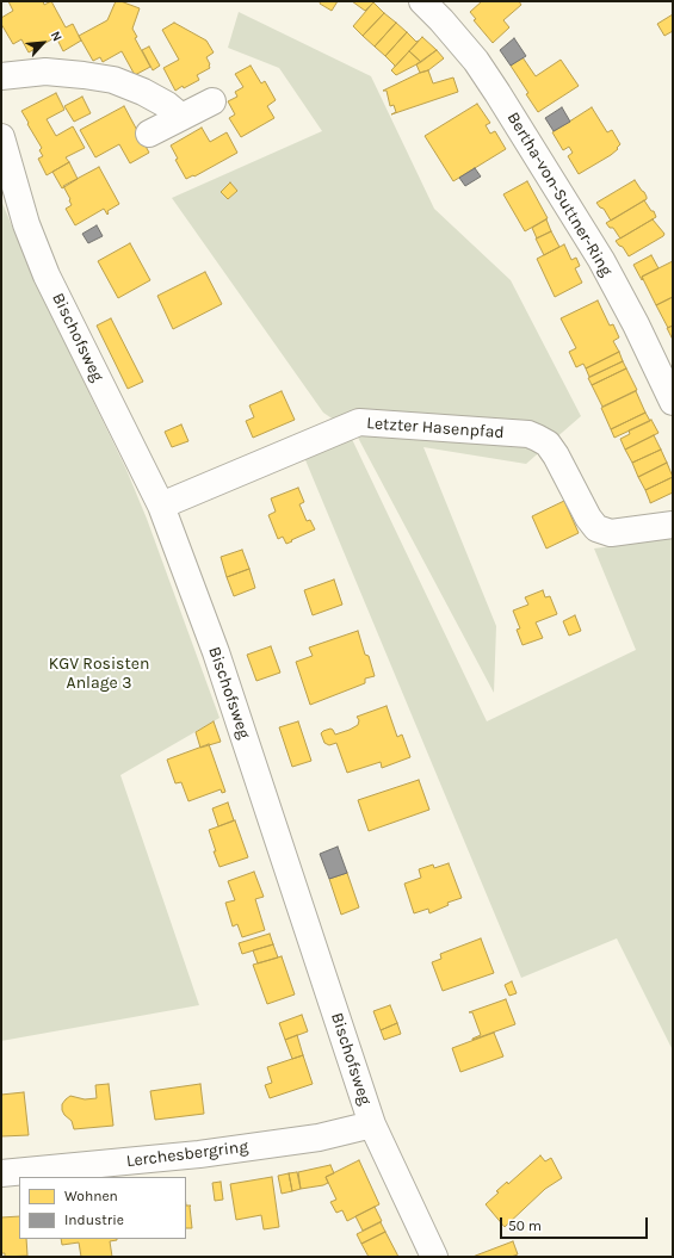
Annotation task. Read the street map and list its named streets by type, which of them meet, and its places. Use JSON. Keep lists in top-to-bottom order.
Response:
{
  "streets": {
    "street": [
      "Bertha-von-Suttner-Ring",
      "Bischofsweg",
      "Letzter Hasenpfad",
      "Lerchesbergring"
    ]
  },
  "crossings": [
    ["Bischofsweg", "Letzter Hasenpfad"],
    ["Bischofsweg", "Lerchesbergring"]
  ],
  "parks": ["KGV Rosisten Anlage 3"],
  "legend": ["Wohnen", "Industrie"],
  "scale_bar": "50 m",
  "north": "top right"
}
